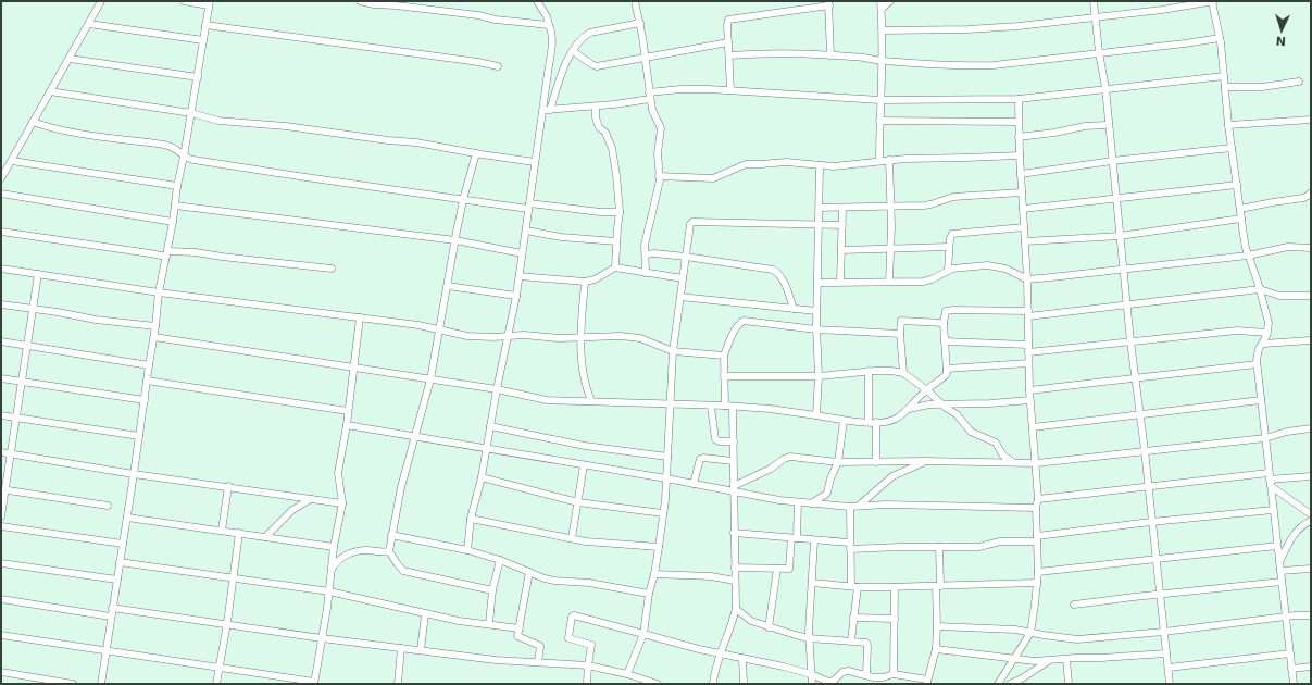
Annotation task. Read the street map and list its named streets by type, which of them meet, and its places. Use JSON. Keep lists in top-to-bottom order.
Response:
{
  "north": "bottom"
}
